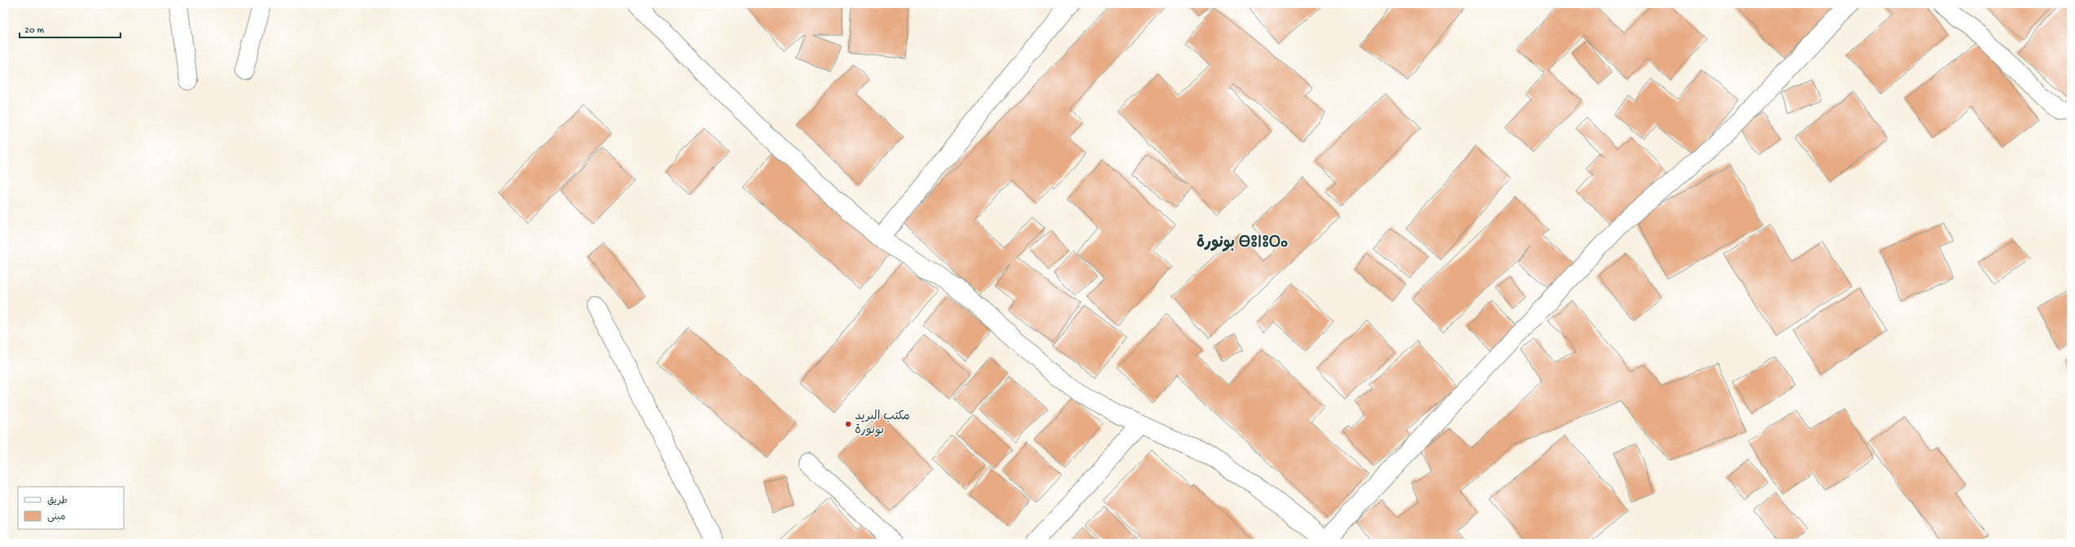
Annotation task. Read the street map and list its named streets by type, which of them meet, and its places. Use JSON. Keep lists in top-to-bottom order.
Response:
{
  "districts": ["بونورة ⴱⵓⵏⵓⵔⴰ"],
  "places": ["مكتب البريد بونورة"],
  "legend": ["طريق", "مبنى"],
  "scale_bar": "20 m"
}
